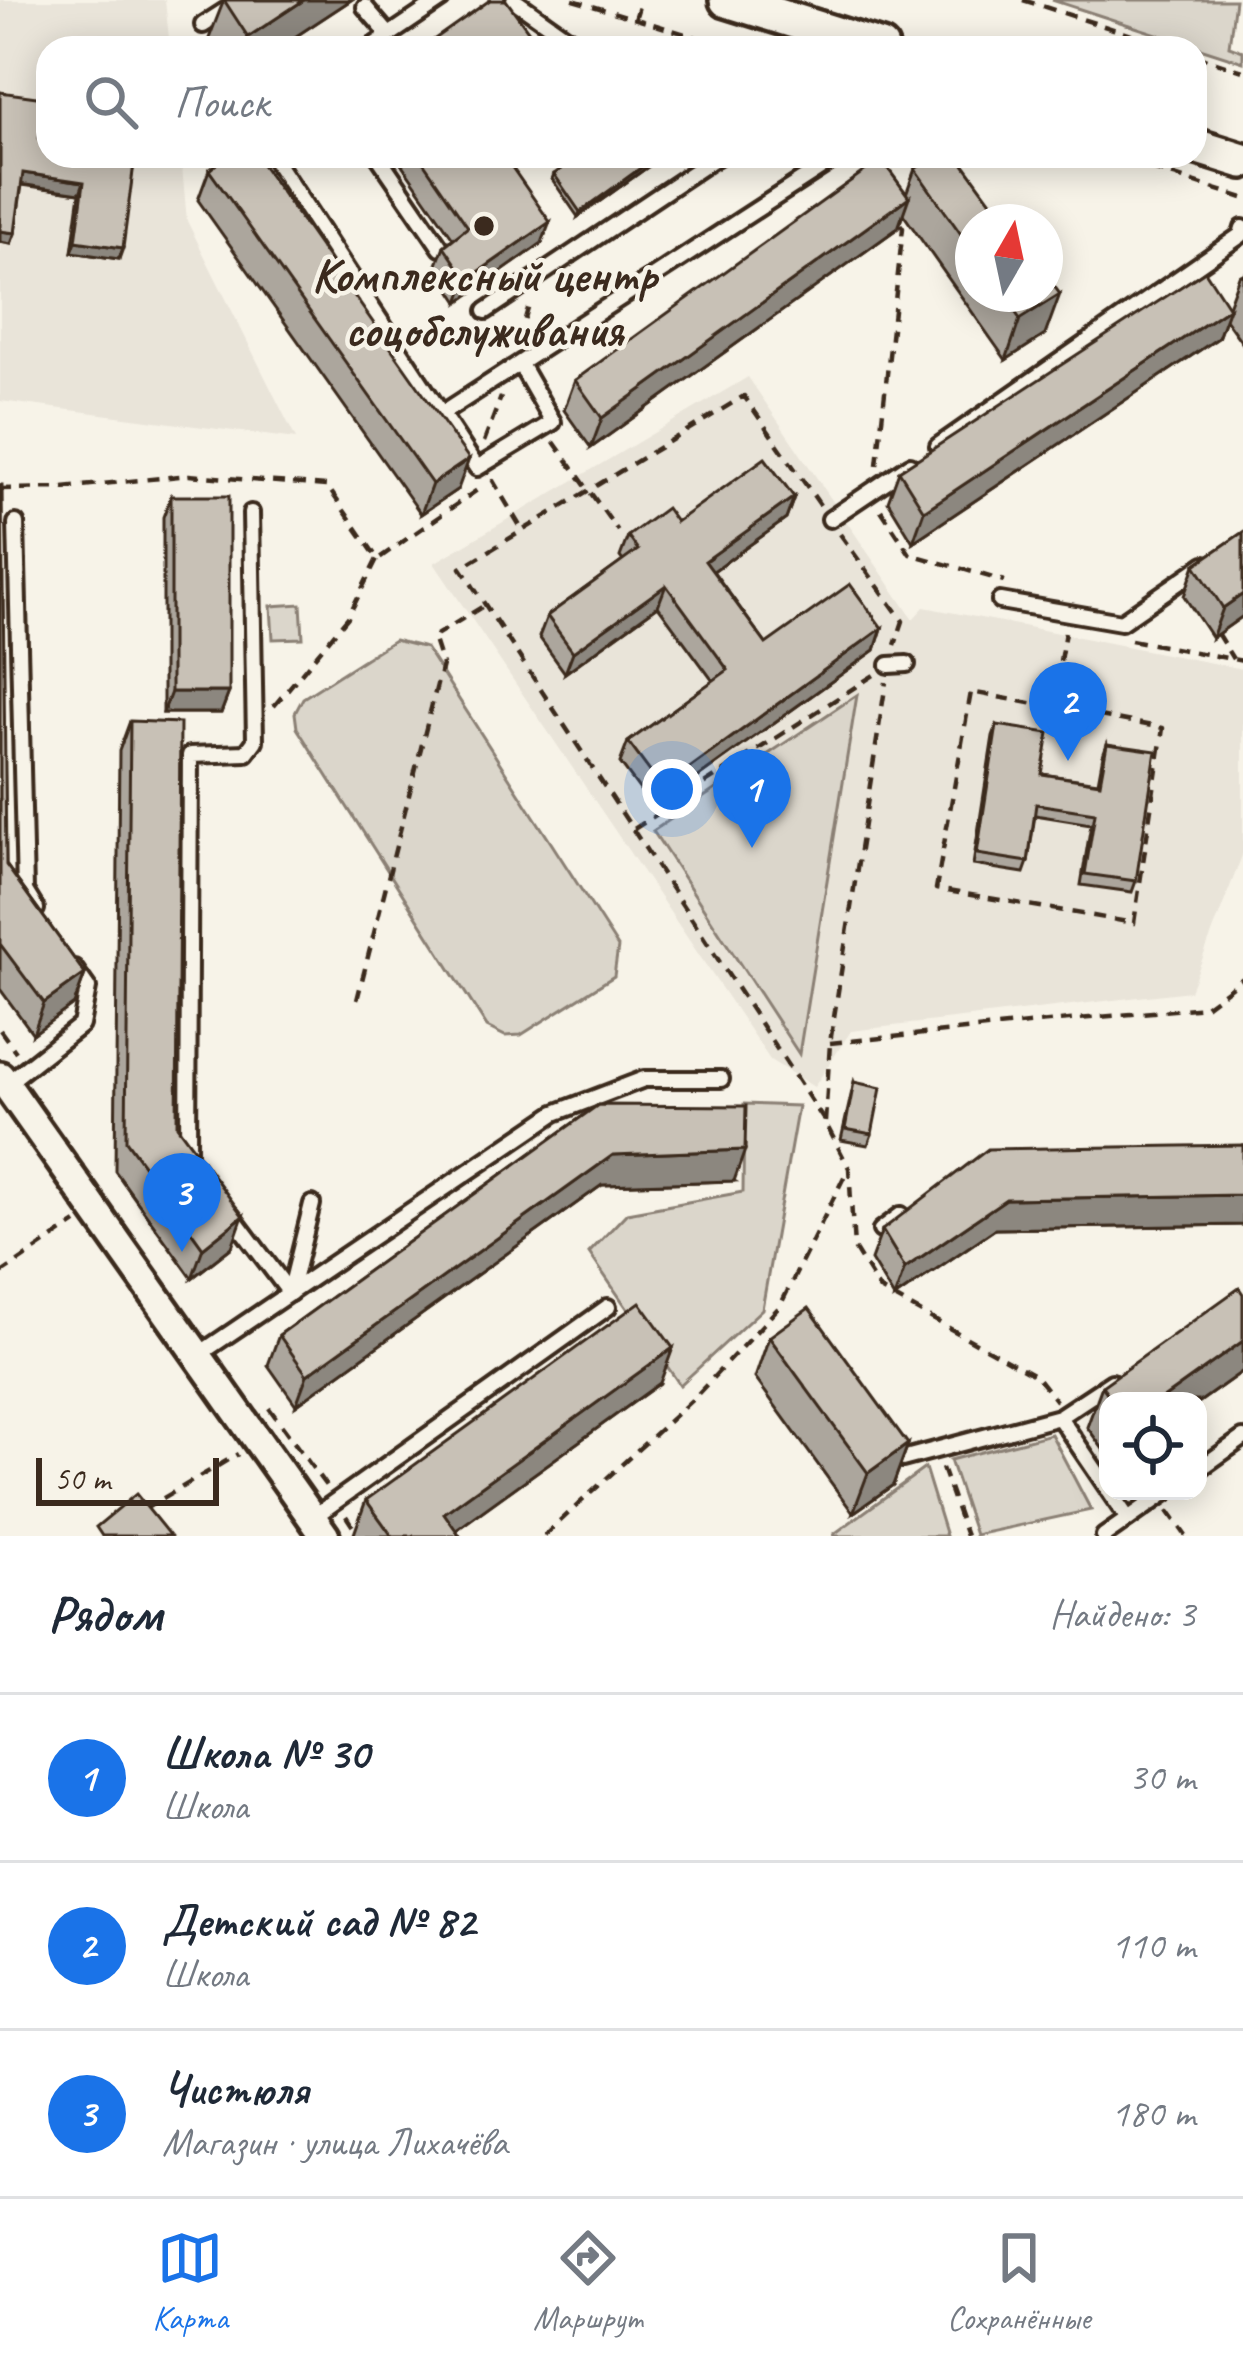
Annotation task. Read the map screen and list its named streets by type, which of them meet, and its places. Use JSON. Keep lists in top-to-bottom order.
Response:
{
  "places": ["Комплексный центр соцобслуживания"],
  "scale_bar": "50 m",
  "north": "top",
  "page": {
    "search": "Поиск",
    "pins": ["2", "1", "3"],
    "scale": "50 m",
    "heading": ["Рядом", "Найдено: 3"],
    "list": [
      {
        "mark": "1",
        "name": "Школа № 30",
        "note": "Школа",
        "value": "30 m"
      },
      {
        "mark": "2",
        "name": "Детский сад № 82",
        "note": "Школа",
        "value": "110 m"
      },
      {
        "mark": "3",
        "name": "Чистюля",
        "note": "Магазин · улица Лихачёва",
        "value": "180 m"
      }
    ],
    "nav": ["Карта", "Маршрут", "Сохранённые"]
  }
}
